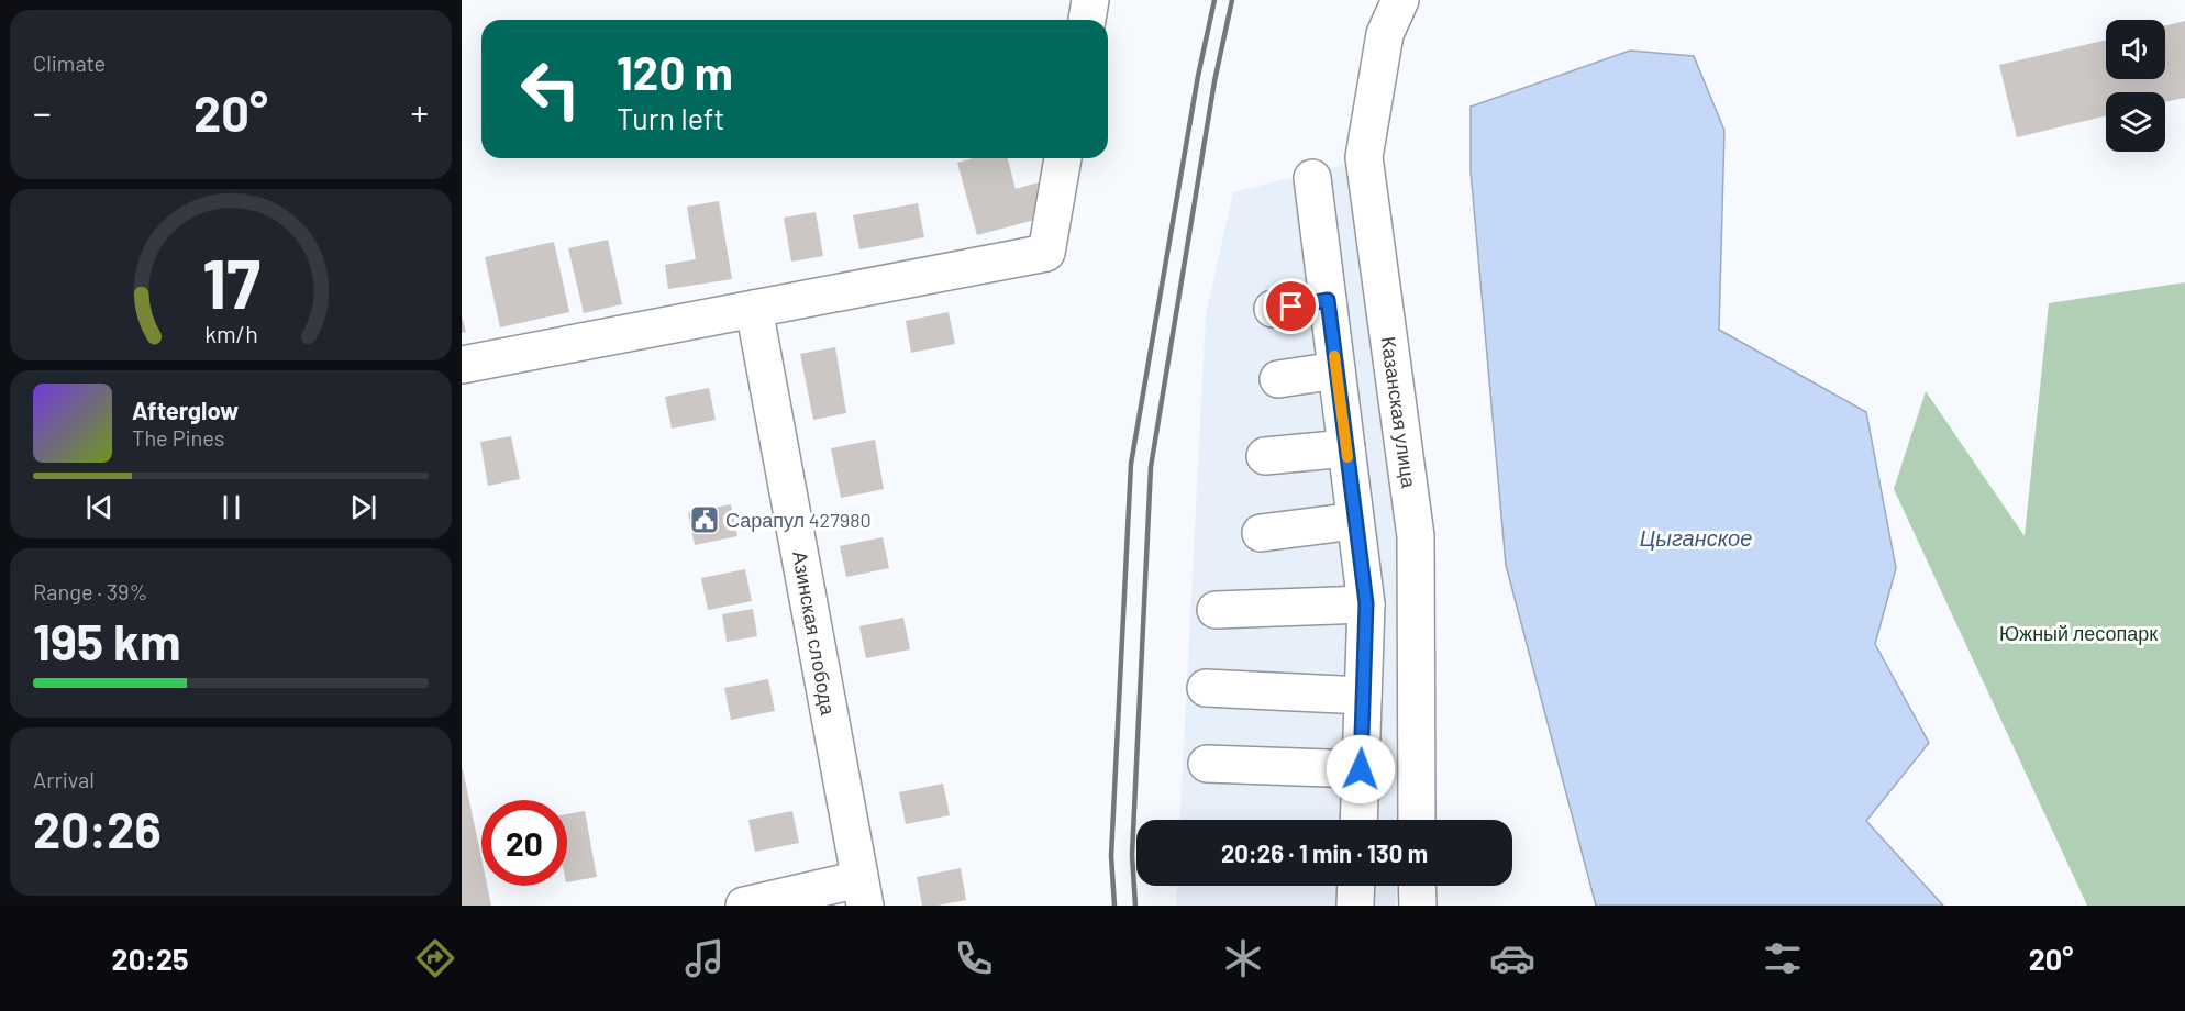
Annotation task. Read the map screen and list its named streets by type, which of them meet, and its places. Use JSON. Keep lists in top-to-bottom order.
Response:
{
  "streets": {
    "street": ["Казанская улица", "Азинская слобода"]
  },
  "water": ["Цыганское"],
  "parks": ["Южный лесопарк"],
  "places": {
    "public building": ["Сарапул 427980"]
  },
  "page": {
    "tile": [
      "Climate",
      ["Range · 39%", "195 km"],
      ["Arrival", "20:26"]
    ],
    "turn": ["120 m", "Turn left"],
    "heat": ["−", "20°", "+"],
    "song": ["Afterglow", "The Pines"],
    "limit": "20",
    "trip": "20:26 · 1 min · 130 m",
    "tabs": ["20:25", "20°"],
    "gauge": ["17", "km/h"]
  }
}
